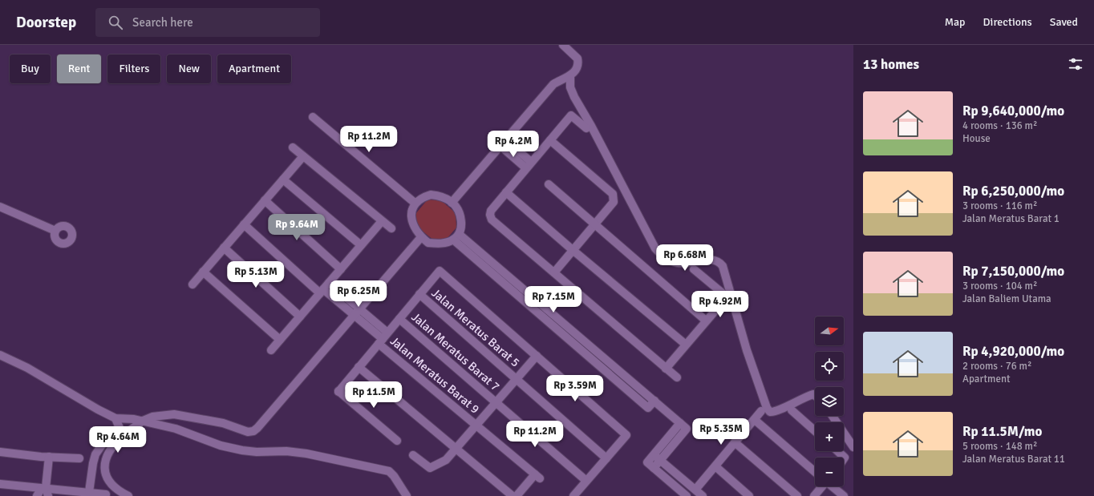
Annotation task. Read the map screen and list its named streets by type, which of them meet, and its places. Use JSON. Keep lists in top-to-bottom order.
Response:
{
  "streets": {
    "street": ["Jalan Meratus Barat 5", "Jalan Meratus Barat 7", "Jalan Meratus Barat 9"]
  },
  "north": "right",
  "page": {
    "header": "Doorstep",
    "search": "Search here",
    "nav": ["Map", "Directions", "Saved"],
    "heading": "13 homes",
    "chip": [
      "Buy",
      "Rent",
      "Filters",
      "New",
      "Apartment"
    ],
    "list": [
      {
        "name": "Rp 9,640,000/mo",
        "note": "4 rooms · 136 m² · House"
      },
      {
        "name": "Rp 6,250,000/mo",
        "note": "3 rooms · 116 m² · Jalan Meratus Barat 1"
      },
      {
        "name": "Rp 7,150,000/mo",
        "note": "3 rooms · 104 m² · Jalan Baliem Utama"
      },
      {
        "name": "Rp 4,920,000/mo",
        "note": "2 rooms · 76 m² · Apartment"
      },
      {
        "name": "Rp 11.5M/mo",
        "note": "5 rooms · 148 m² · Jalan Meratus Barat 11"
      }
    ],
    "price": [
      "Rp 11.2M",
      "Rp 4.2M",
      "Rp 9.64M",
      "Rp 6.68M",
      "Rp 5.13M",
      "Rp 6.25M",
      "Rp 7.15M",
      "Rp 4.92M",
      "Rp 3.59M",
      "Rp 11.5M",
      "Rp 5.35M",
      "Rp 11.2M",
      "Rp 4.64M"
    ],
    "map_buttons": ["+", "−"]
  }
}
